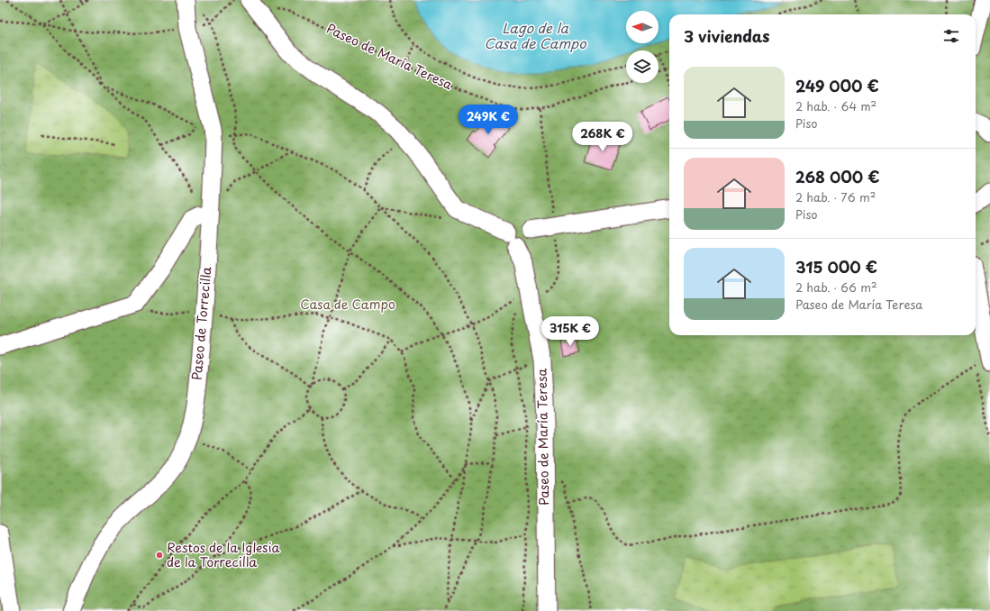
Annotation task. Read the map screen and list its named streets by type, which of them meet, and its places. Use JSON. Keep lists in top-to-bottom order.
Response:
{
  "streets": {
    "street": ["Paseo de María Teresa", "Paseo de Torrecilla"]
  },
  "water": ["Lago de la Casa de Campo"],
  "parks": ["Casa de Campo"],
  "places": ["Restos de la Iglesia de la Torrecilla"],
  "north": "left",
  "page": {
    "heading": "3 viviendas",
    "list": [
      {
        "name": "249 000 €",
        "note": "2 hab. · 64 m² · Piso"
      },
      {
        "name": "268 000 €",
        "note": "2 hab. · 76 m² · Piso"
      },
      {
        "name": "315 000 €",
        "note": "2 hab. · 66 m² · Paseo de María Teresa"
      }
    ],
    "price": ["249K €", "268K €", "315K €"]
  }
}
